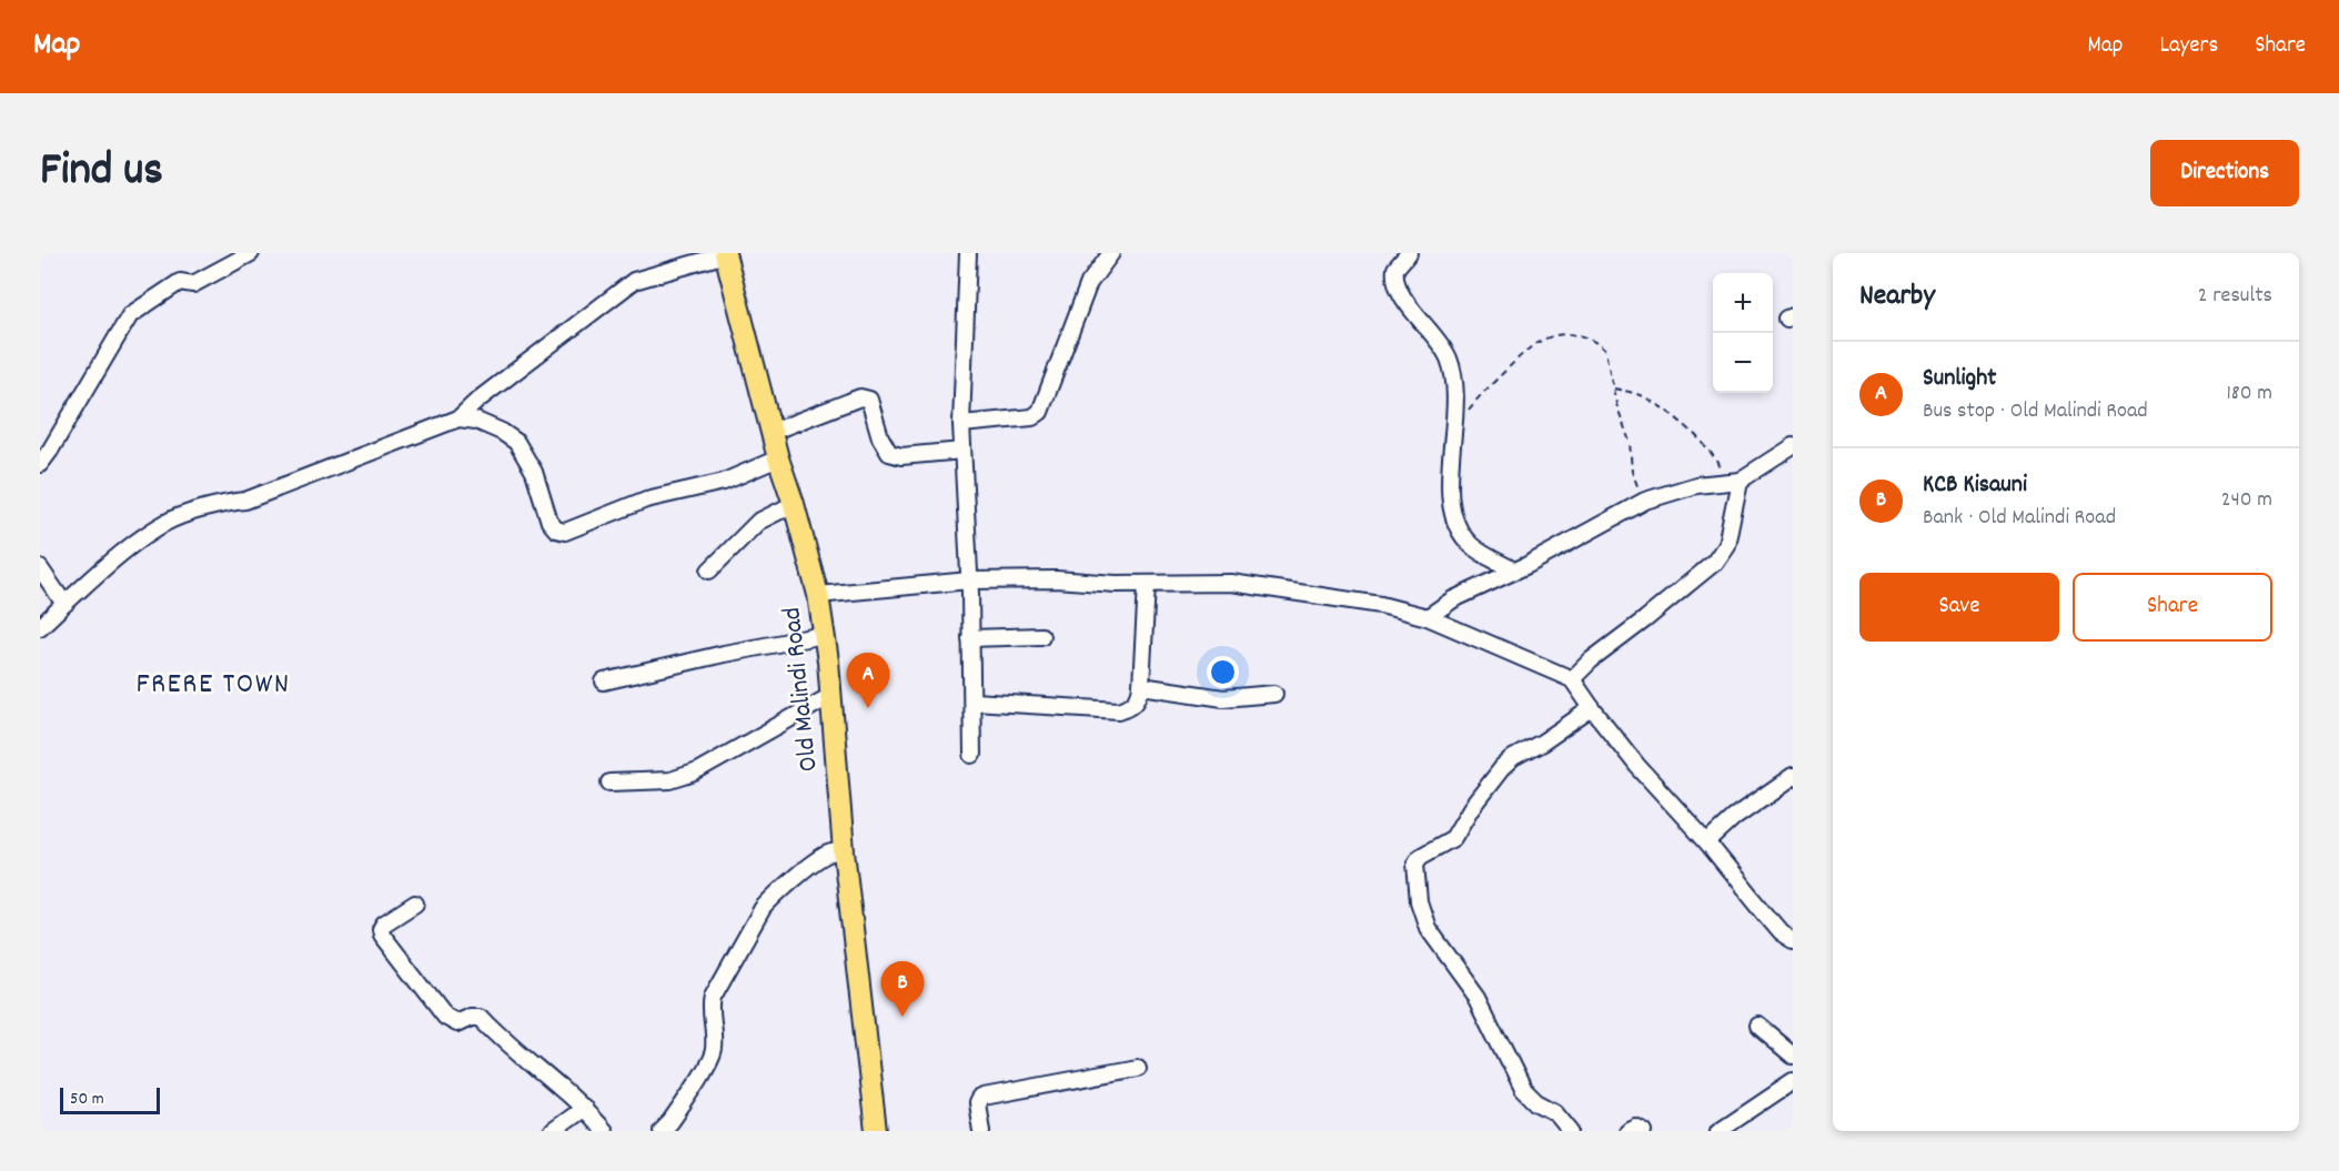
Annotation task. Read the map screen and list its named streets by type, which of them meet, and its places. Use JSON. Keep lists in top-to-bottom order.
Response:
{
  "streets": {
    "main road": ["Old Malindi Road"]
  },
  "districts": ["FRERE TOWN"],
  "scale_bar": "50 m",
  "page": {
    "header": "Map",
    "nav": ["Map", "Layers", "Share"],
    "title": "Find us",
    "buttons": [
      "Directions",
      ["Save", "Share"]
    ],
    "heading": ["Nearby", "2 results"],
    "map_buttons": ["+", "−"],
    "list": [
      {
        "mark": "A",
        "name": "Sunlight",
        "note": "Bus stop · Old Malindi Road",
        "value": "180 m"
      },
      {
        "mark": "B",
        "name": "KCB Kisauni",
        "note": "Bank · Old Malindi Road",
        "value": "240 m"
      }
    ],
    "pins": ["A", "B"],
    "scale": "50 m"
  }
}
